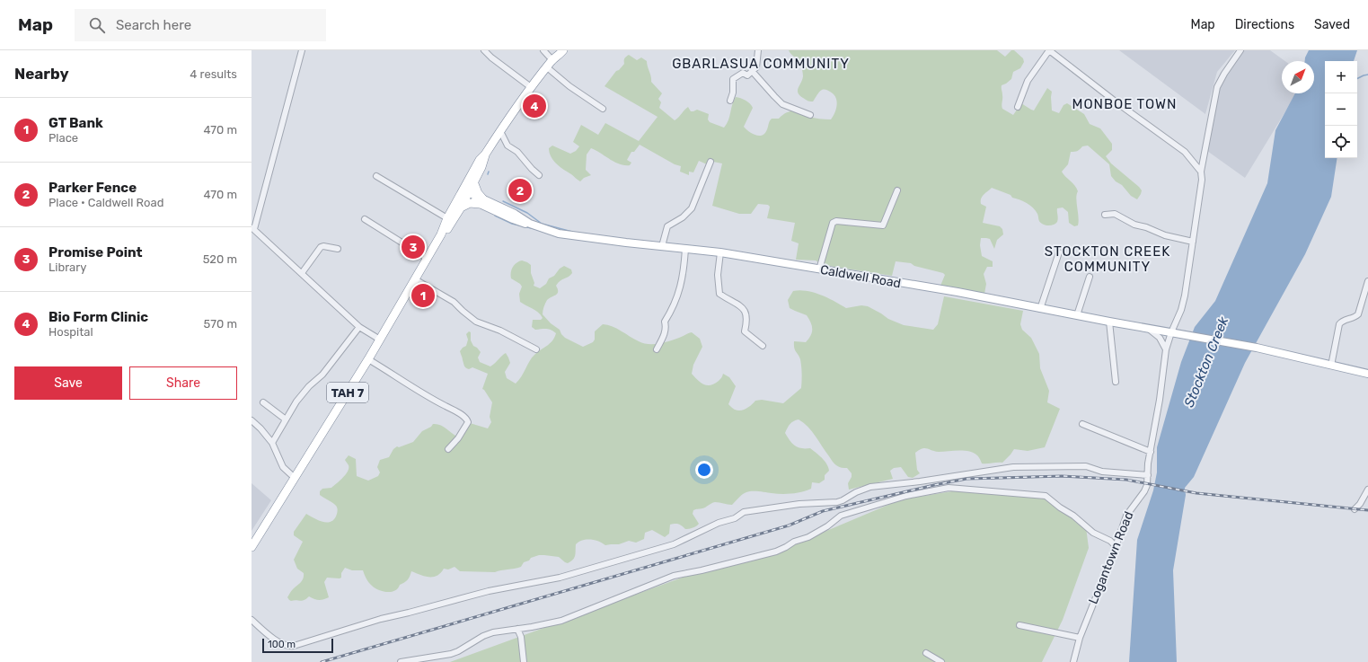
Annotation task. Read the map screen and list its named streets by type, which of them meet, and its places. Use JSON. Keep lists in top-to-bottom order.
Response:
{
  "streets": {
    "highway": ["TAH 7"],
    "main road": ["Caldwell Road"],
    "street": ["Logantown Road"]
  },
  "crossings": [
    ["Caldwell Road", "TAH 7"],
    ["Caldwell Road", "Logantown Road"]
  ],
  "districts": ["GBARLASUA COMMUNITY", "MONBOE TOWN", "STOCKTON CREEK COMMUNITY"],
  "water": ["Stockton Creek"],
  "scale_bar": "100 m",
  "north": "top right",
  "page": {
    "header": "Map",
    "search": "Search here",
    "nav": ["Map", "Directions", "Saved"],
    "heading": ["Nearby", "4 results"],
    "map_buttons": ["+", "−"],
    "pins": [
      "4",
      "2",
      "3",
      "1"
    ],
    "list": [
      {
        "mark": "1",
        "name": "GT Bank",
        "note": "Place",
        "value": "470 m"
      },
      {
        "mark": "2",
        "name": "Parker Fence",
        "note": "Place · Caldwell Road",
        "value": "470 m"
      },
      {
        "mark": "3",
        "name": "Promise Point",
        "note": "Library",
        "value": "520 m"
      },
      {
        "mark": "4",
        "name": "Bio Form Clinic",
        "note": "Hospital",
        "value": "570 m"
      }
    ],
    "buttons": ["Save", "Share"],
    "scale": "100 m"
  }
}
